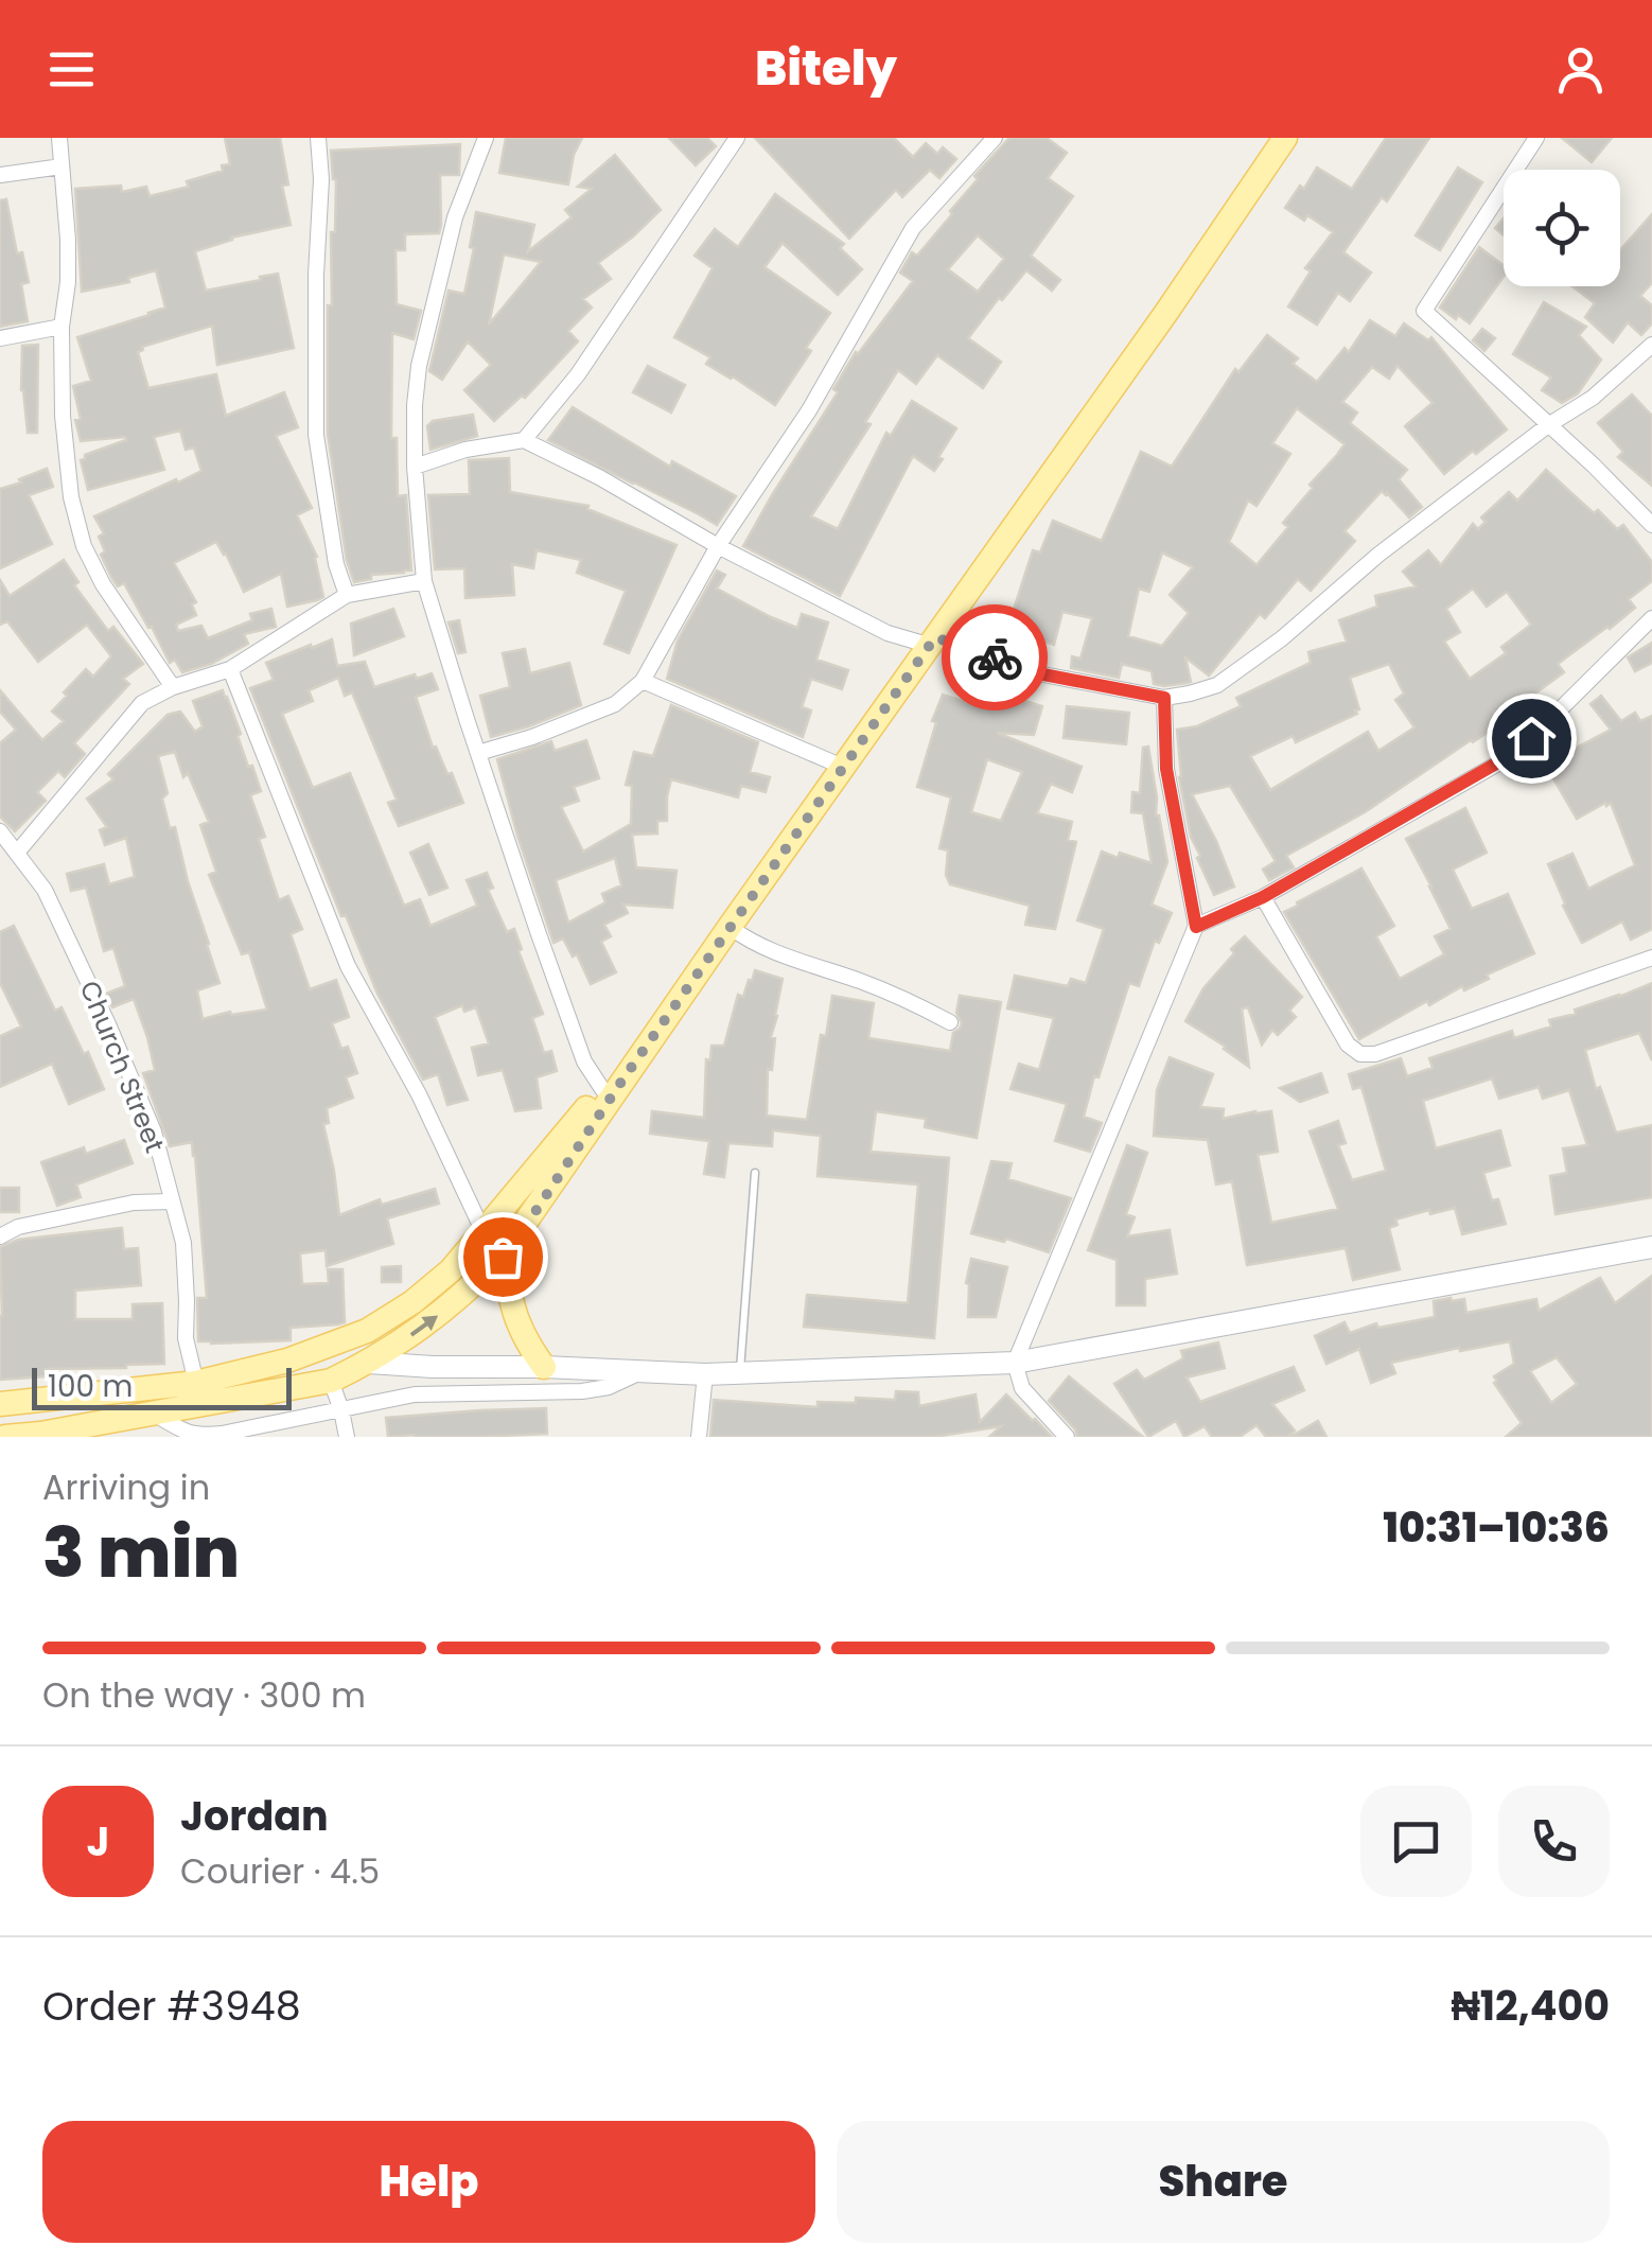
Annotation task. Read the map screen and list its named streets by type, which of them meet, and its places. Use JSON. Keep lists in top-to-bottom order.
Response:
{
  "streets": {
    "street": ["Church Street"]
  },
  "scale_bar": "100 m",
  "page": {
    "header": "Bitely",
    "scale": "100 m",
    "heading": ["3 min", "Arriving in", "10:31–10:36"],
    "panel": [
      "Jordan",
      "Courier · 4.5",
      "Order #3948",
      "₦12,400"
    ],
    "bar": "On the way · 300 m",
    "round": "J",
    "buttons": ["Help", "Share"]
  }
}
